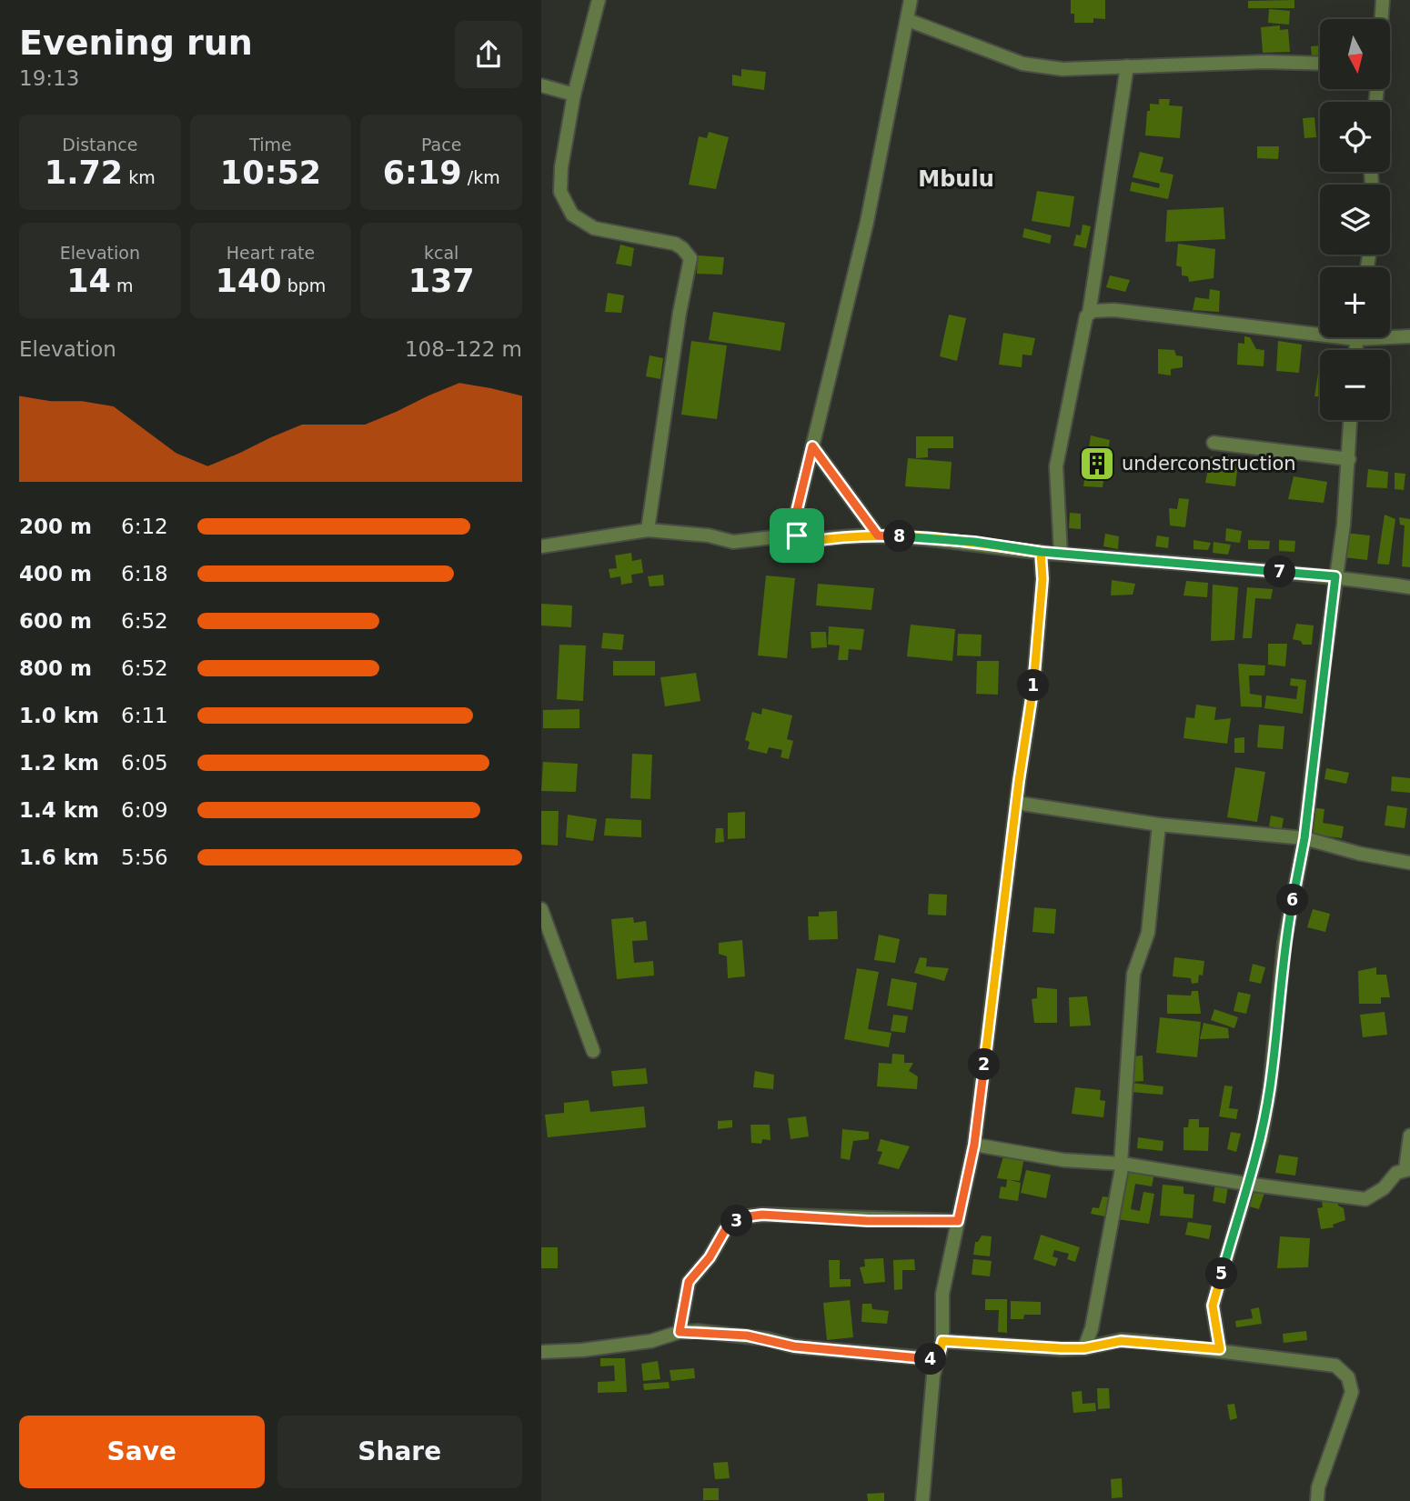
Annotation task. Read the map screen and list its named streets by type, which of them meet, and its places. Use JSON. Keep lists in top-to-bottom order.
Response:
{
  "districts": ["Mbulu"],
  "places": {
    "building": ["underconstruction"]
  },
  "north": "bottom",
  "page": {
    "heading": ["Evening run", "19:13"],
    "map_buttons": ["+", "−"],
    "stats": [
      ["Distance", "1.72 km"],
      ["Time", "10:52"],
      ["Pace", "6:19 /km"],
      ["Elevation", "14 m"],
      ["Heart rate", "140 bpm"],
      ["kcal", "137"]
    ],
    "chart": ["Elevation", "108–122 m"],
    "list": [
      {
        "name": "200 m",
        "note": "6:12"
      },
      {
        "name": "400 m",
        "note": "6:18"
      },
      {
        "name": "600 m",
        "note": "6:52"
      },
      {
        "name": "800 m",
        "note": "6:52"
      },
      {
        "name": "1.0 km",
        "note": "6:11"
      },
      {
        "name": "1.2 km",
        "note": "6:05"
      },
      {
        "name": "1.4 km",
        "note": "6:09"
      },
      {
        "name": "1.6 km",
        "note": "5:56"
      }
    ],
    "pins": [
      "8",
      "7",
      "1",
      "6",
      "2",
      "3",
      "5",
      "4"
    ],
    "buttons": ["Save", "Share"]
  }
}
